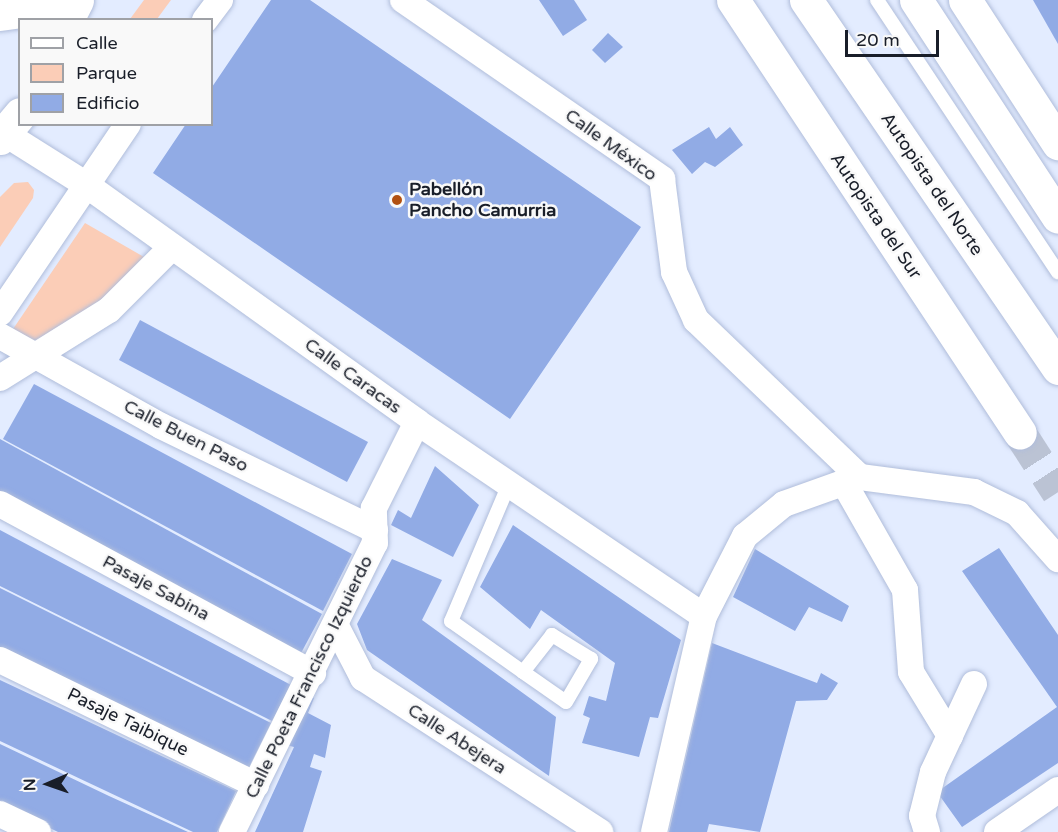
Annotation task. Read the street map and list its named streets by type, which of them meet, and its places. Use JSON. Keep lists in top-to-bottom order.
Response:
{
  "streets": {
    "main road": ["Autopista del Norte", "Autopista del Sur"],
    "street": [
      "Calle México",
      "Calle Caracas",
      "Calle Buen Paso",
      "Pasaje Sabina",
      "Calle Poeta Francisco Izquierdo",
      "Pasaje Taibique",
      "Calle Abejera"
    ]
  },
  "crossings": [
    ["Calle Caracas", "Calle Poeta Francisco Izquierdo"],
    ["Calle Buen Paso", "Calle Poeta Francisco Izquierdo"],
    ["Pasaje Sabina", "Calle Poeta Francisco Izquierdo"],
    ["Calle Poeta Francisco Izquierdo", "Pasaje Taibique"],
    ["Calle Poeta Francisco Izquierdo", "Calle Abejera"]
  ],
  "places": ["Pabellón Pancho Camurria"],
  "legend": ["Calle", "Parque", "Edificio"],
  "scale_bar": "20 m",
  "north": "left"
}
